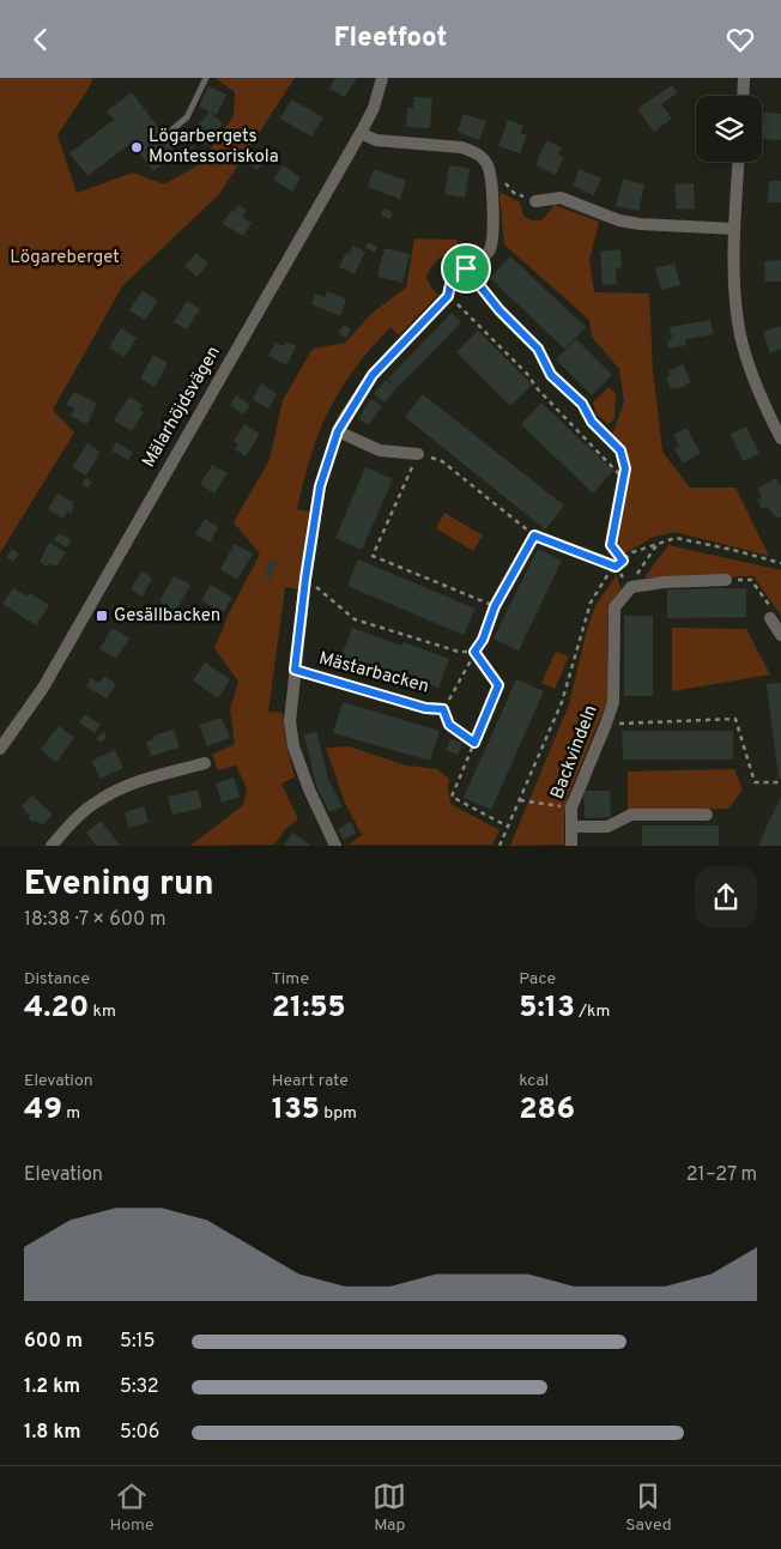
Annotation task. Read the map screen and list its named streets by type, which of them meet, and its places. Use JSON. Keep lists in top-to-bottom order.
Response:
{
  "streets": {
    "street": ["Mälarhöjdsvägen", "Mästarbacken", "Backvindeln"]
  },
  "crossings": [
    ["Mälarhöjdsvägen", "Mästarbacken"]
  ],
  "parks": ["Lögareberget"],
  "places": {
    "other": ["Lögarbergets Montessoriskola"],
    "transit": ["Gesällbacken"]
  },
  "page": {
    "header": "Fleetfoot",
    "heading": ["Evening run", "18:38 · 7 × 600 m"],
    "stats": [
      ["Distance", "4.20 km"],
      ["Time", "21:55"],
      ["Pace", "5:13 /km"],
      ["Elevation", "49 m"],
      ["Heart rate", "135 bpm"],
      ["kcal", "286"]
    ],
    "chart": ["Elevation", "21–27 m"],
    "list": [
      {
        "name": "600 m",
        "note": "5:15"
      },
      {
        "name": "1.2 km",
        "note": "5:32"
      },
      {
        "name": "1.8 km",
        "note": "5:06"
      }
    ],
    "tabs": ["Home", "Map", "Saved"]
  }
}
